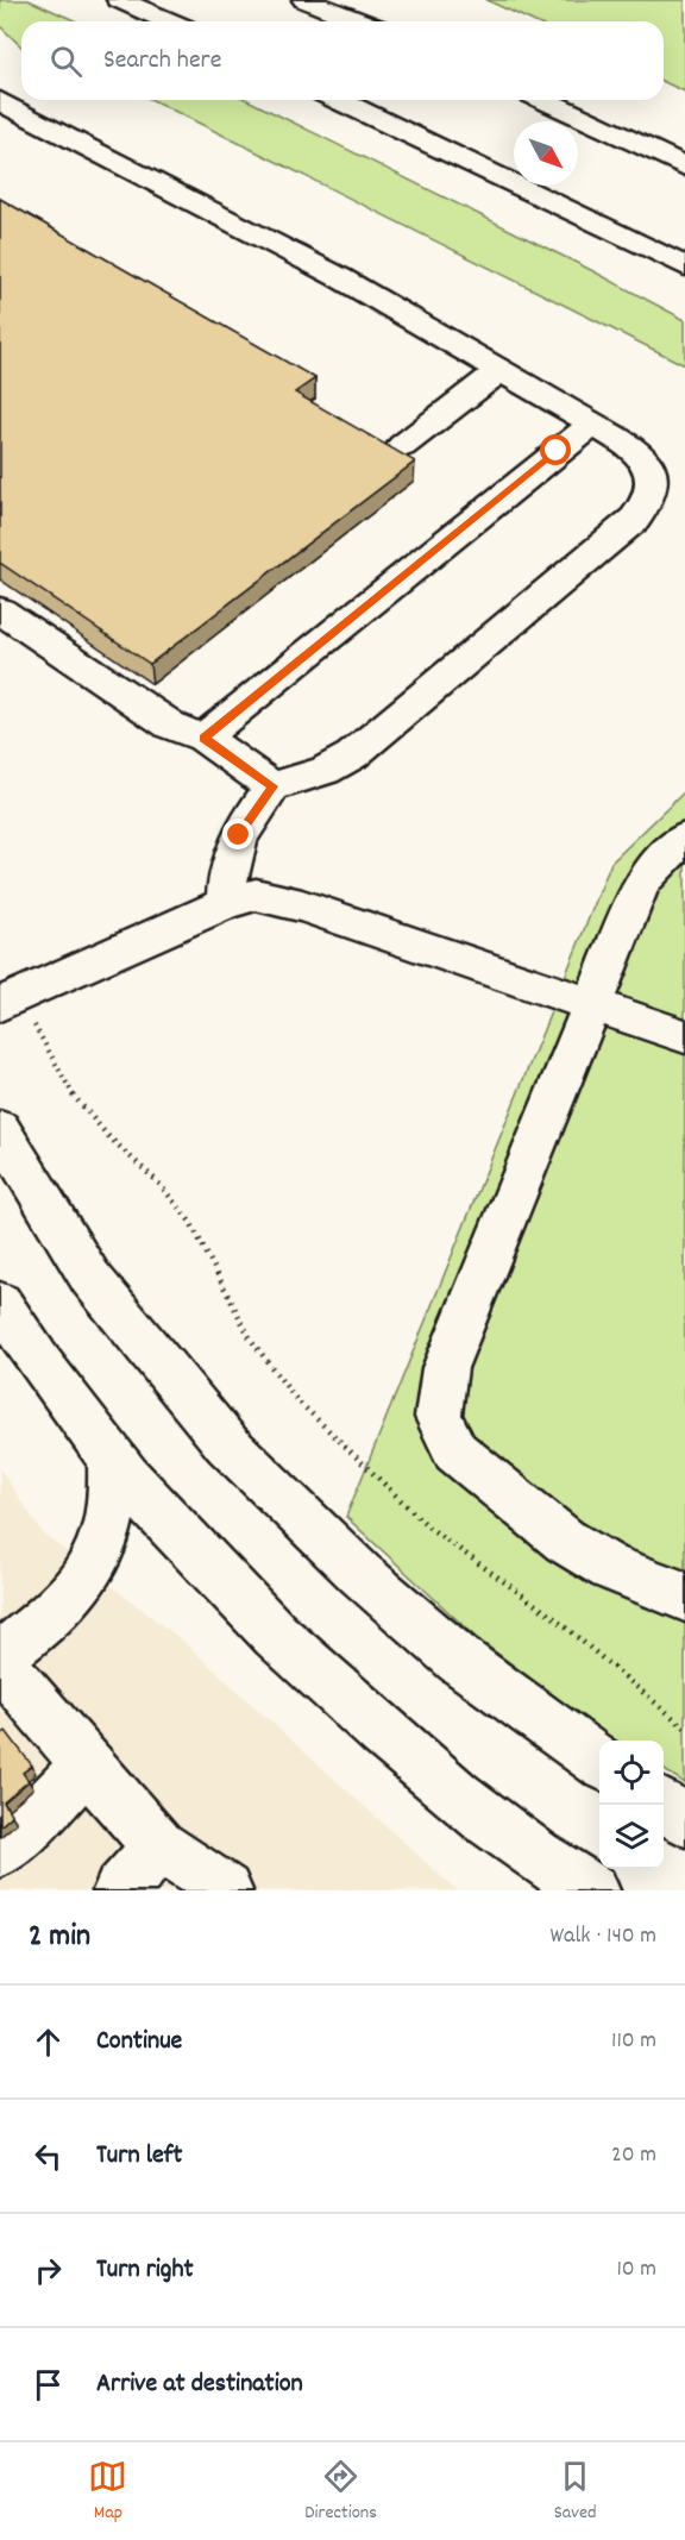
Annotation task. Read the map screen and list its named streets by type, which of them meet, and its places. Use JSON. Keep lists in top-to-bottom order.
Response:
{
  "north": "bottom right",
  "page": {
    "search": "Search here",
    "heading": ["2 min", "Walk · 140 m"],
    "list": [
      ["Continue", "110 m"],
      ["Turn left", "20 m"],
      ["Turn right", "10 m"],
      "Arrive at destination"
    ],
    "nav": ["Map", "Directions", "Saved"]
  }
}
